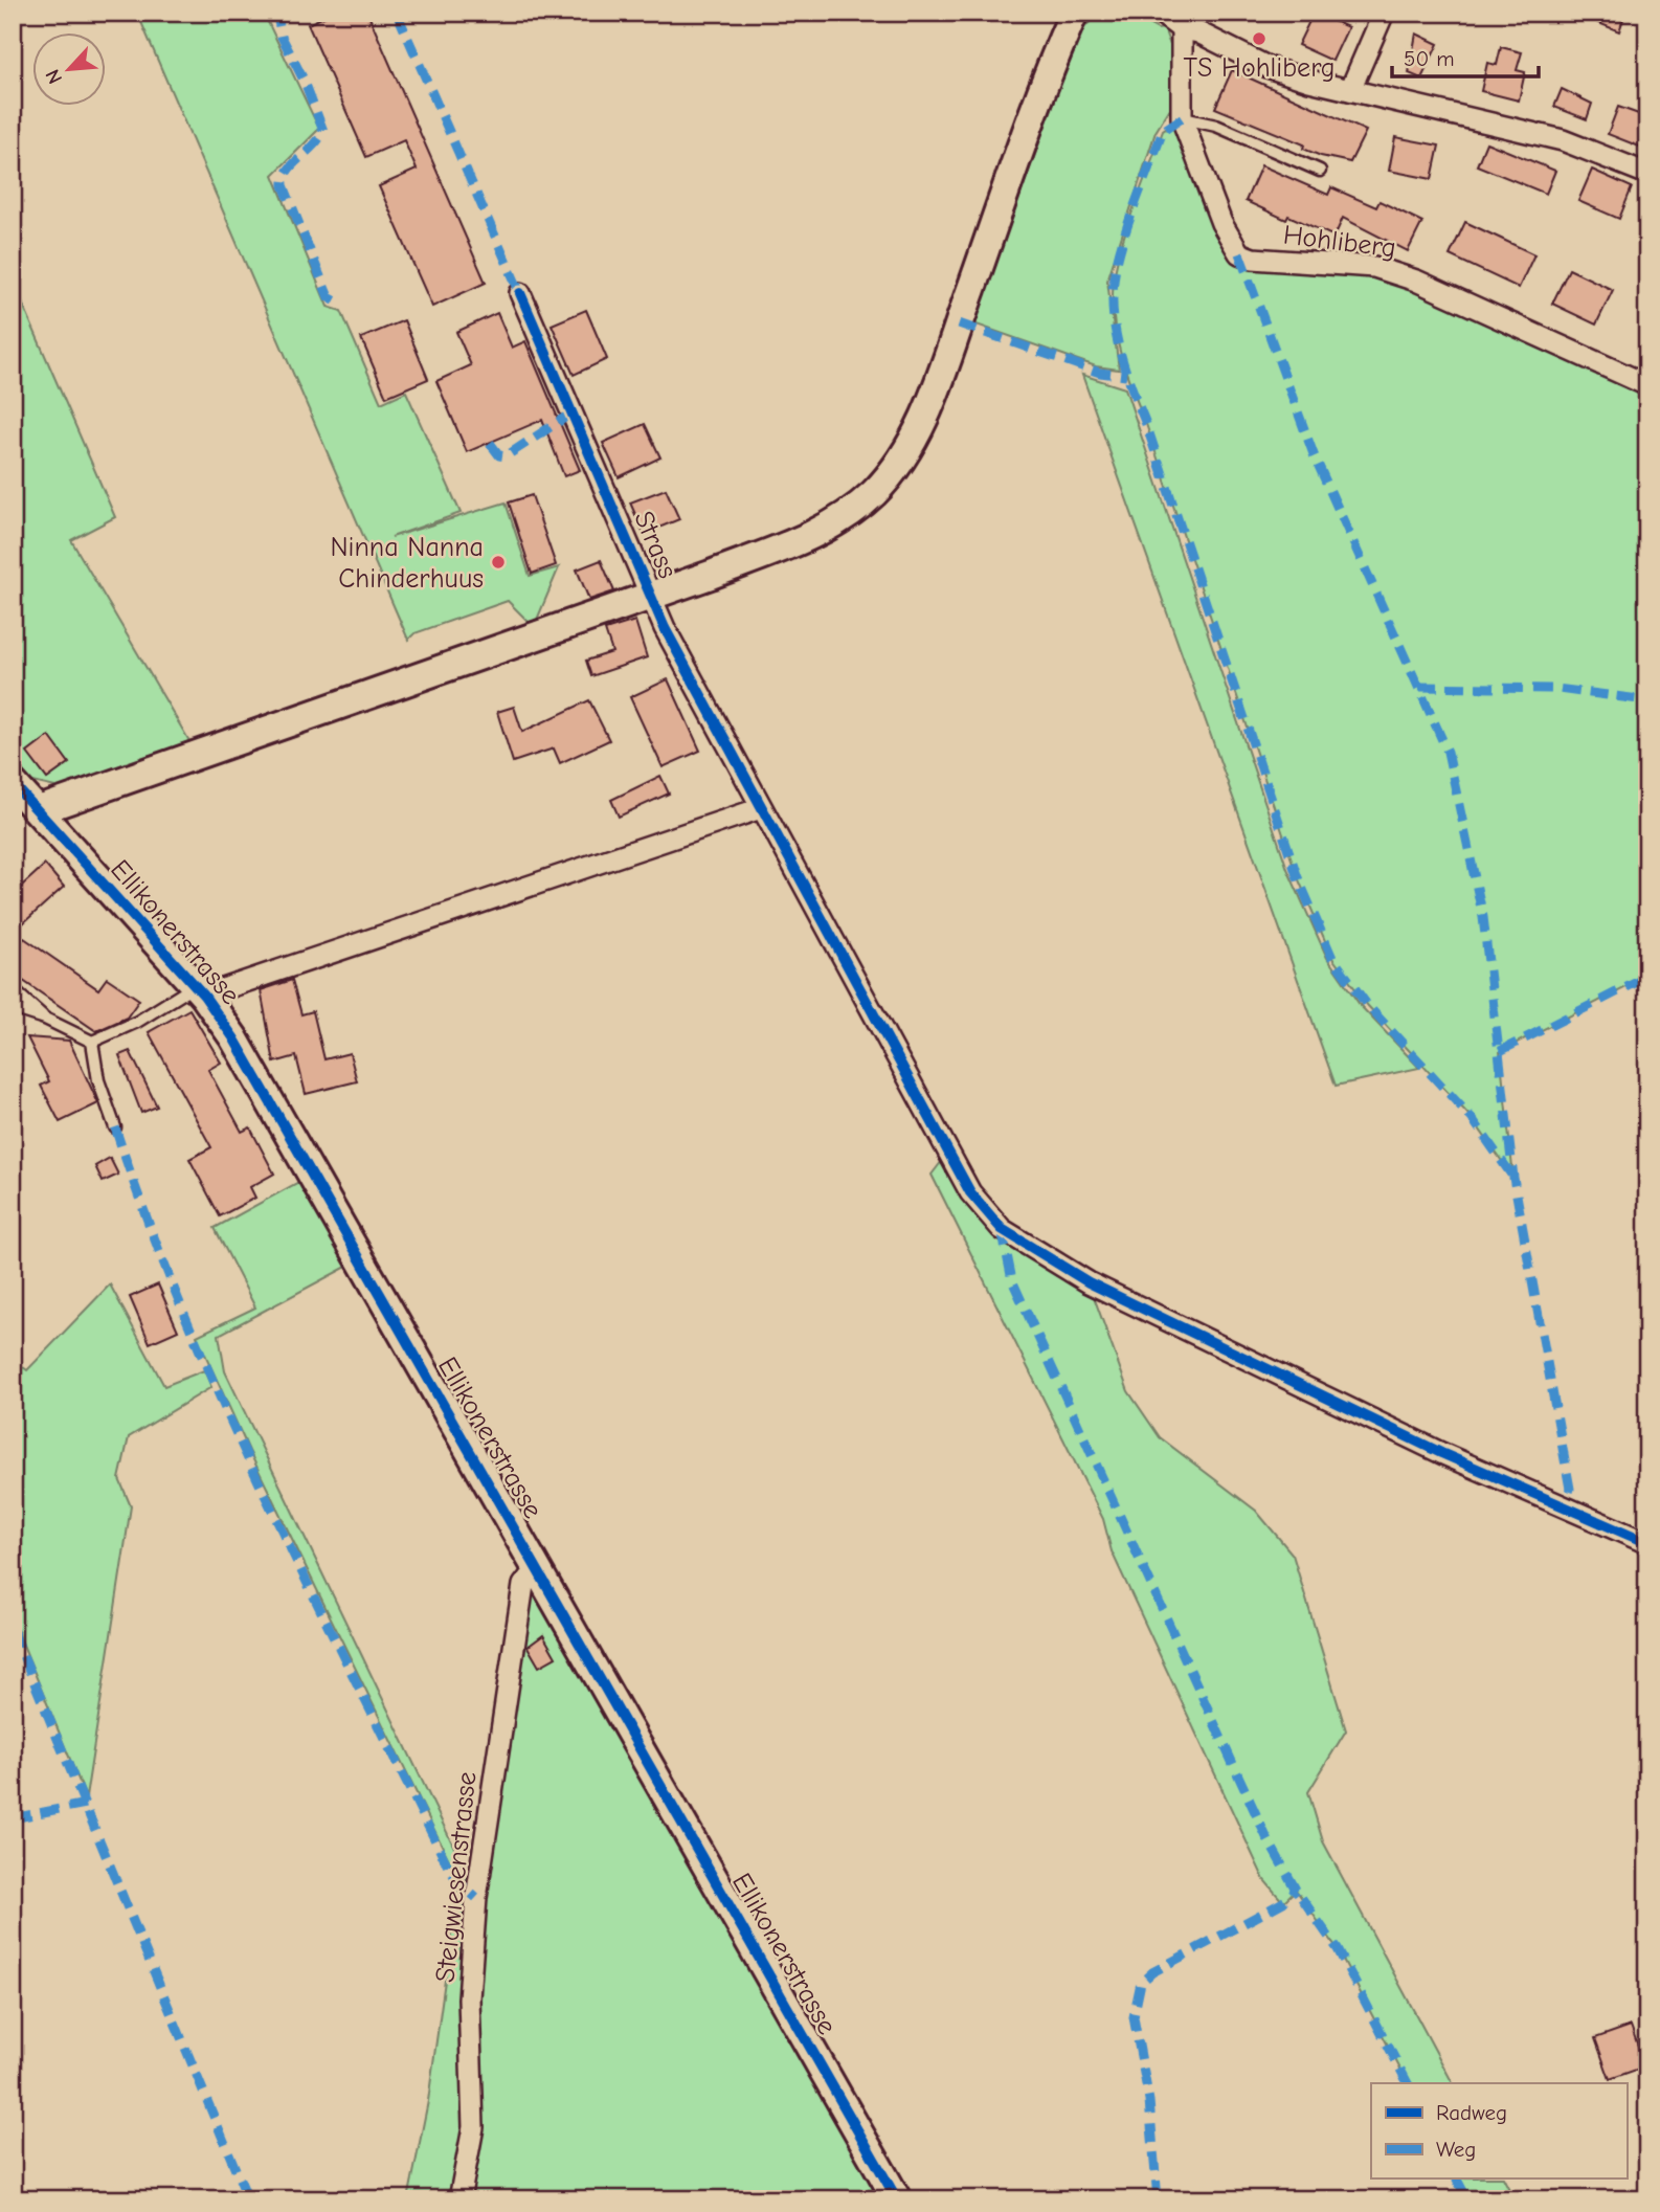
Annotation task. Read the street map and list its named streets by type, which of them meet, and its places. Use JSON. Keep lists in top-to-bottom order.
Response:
{
  "streets": {
    "street": [
      "Hohliberg",
      "Strass",
      "Ellikonerstrasse",
      "Steigwiesenstrasse"
    ]
  },
  "crossings": [
    ["Ellikonerstrasse", "Steigwiesenstrasse"]
  ],
  "places": ["TS Hohliberg", "Ninna Nanna Chinderhuus"],
  "legend": ["Radweg", "Weg"],
  "scale_bar": "50 m",
  "north": "bottom left"
}
